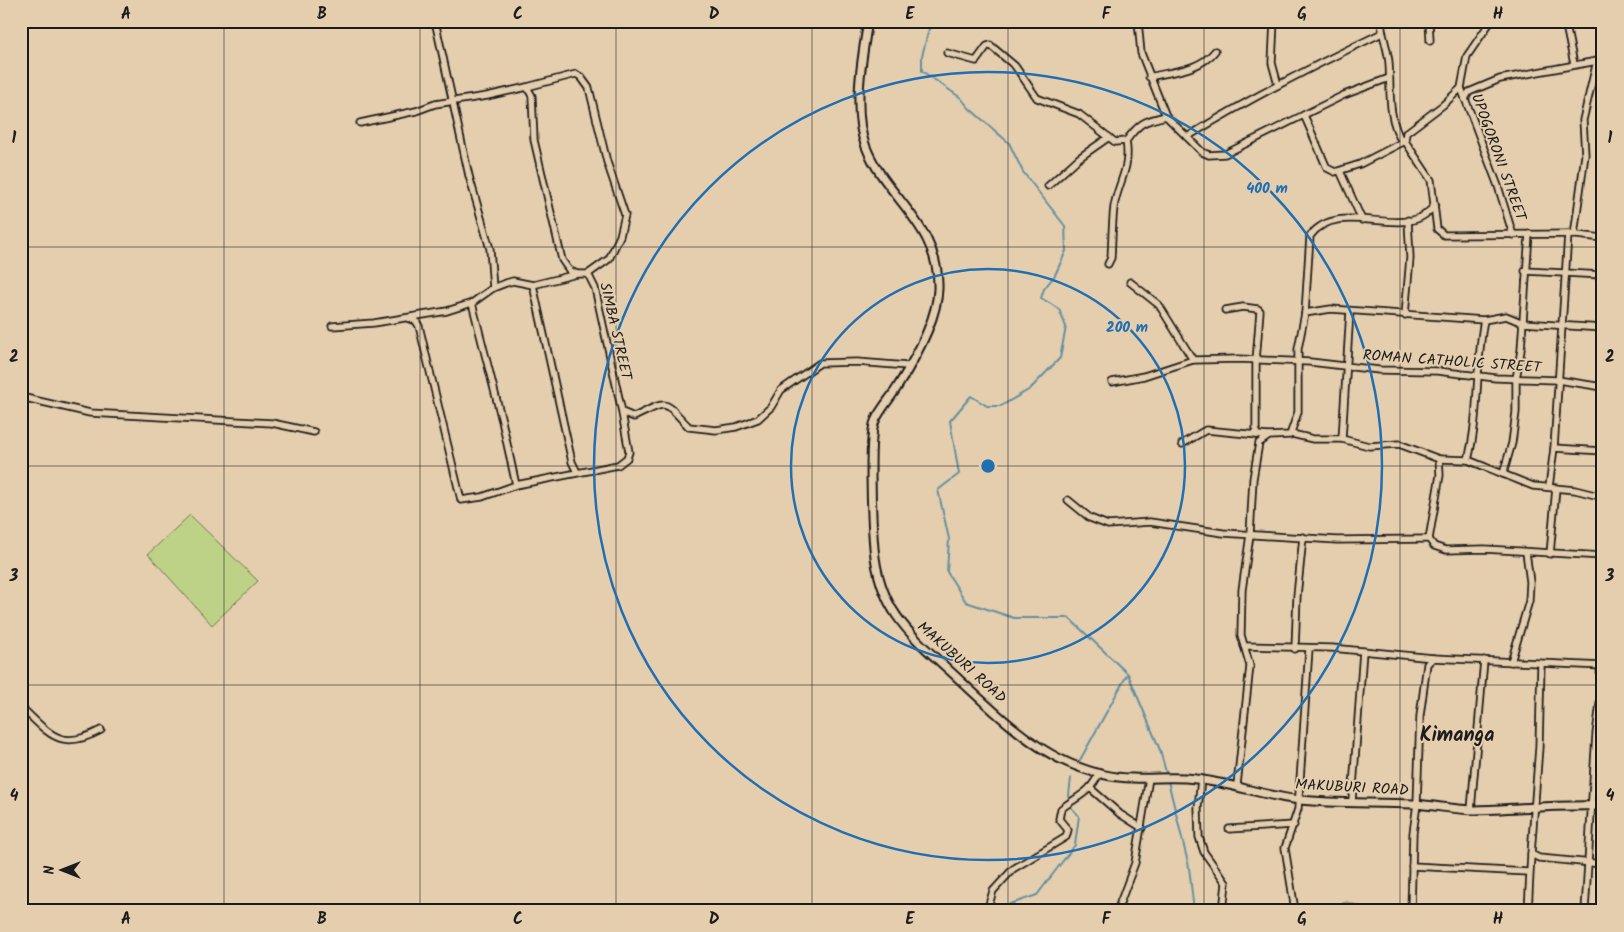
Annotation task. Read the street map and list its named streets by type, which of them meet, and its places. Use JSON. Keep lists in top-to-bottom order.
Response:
{
  "streets": {
    "street": [
      "UPOGORONI STREET",
      "SIMBA STREET",
      "ROMAN CATHOLIC STREET",
      "MAKUBURI ROAD"
    ]
  },
  "districts": ["Kimanga"],
  "north": "left",
  "grid": {
    "columns": [
      "A",
      "B",
      "C",
      "D",
      "E",
      "F",
      "G",
      "H"
    ],
    "rows": [
      "1",
      "2",
      "3",
      "4"
    ]
  },
  "rings": ["400 m", "200 m"]
}
